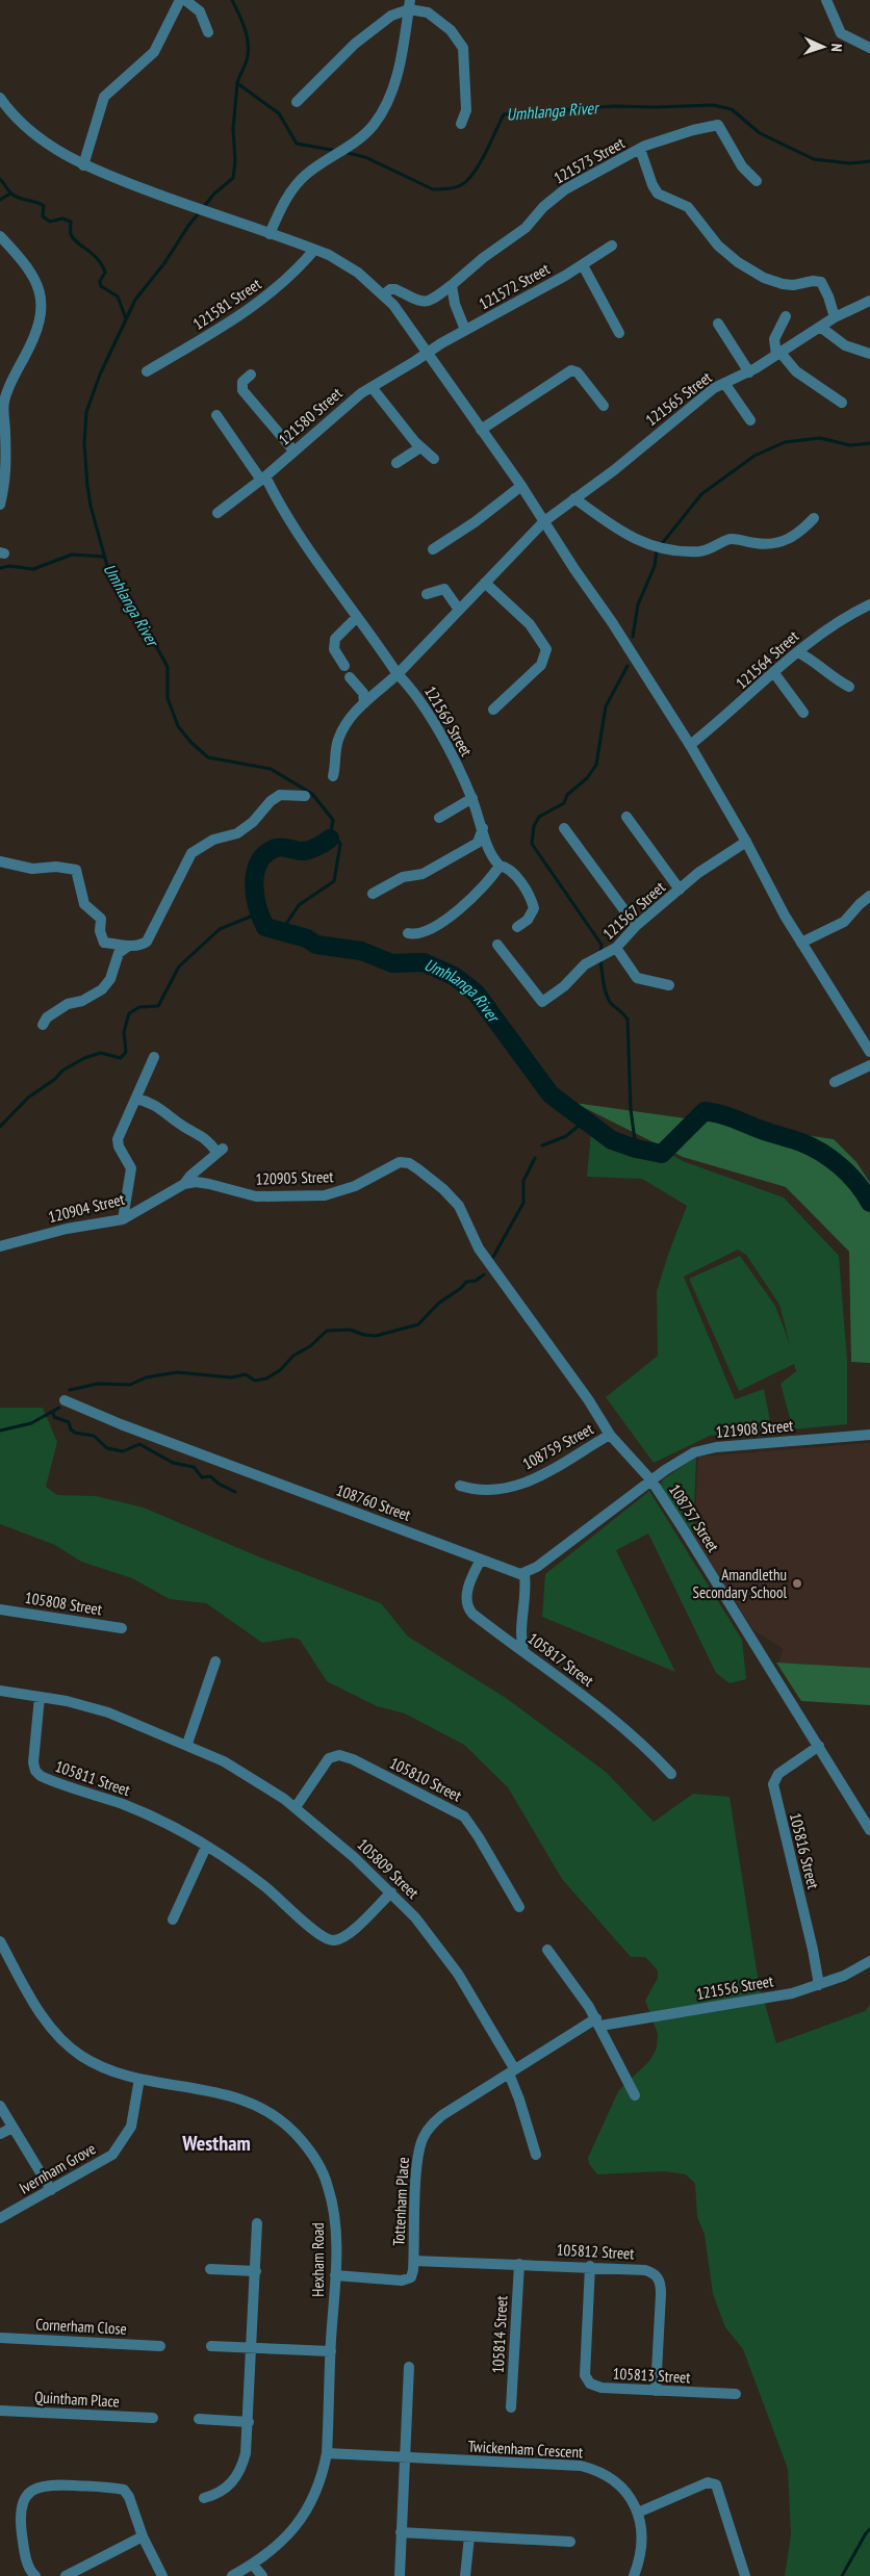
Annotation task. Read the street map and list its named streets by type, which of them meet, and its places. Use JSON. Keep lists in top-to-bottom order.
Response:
{
  "streets": {
    "street": [
      "121573 Street",
      "121572 Street",
      "121581 Street",
      "121565 Street",
      "121580 Street",
      "121564 Street",
      "121569 Street",
      "121567 Street",
      "120905 Street",
      "120904 Street",
      "121908 Street",
      "108759 Street",
      "108760 Street",
      "108757 Street",
      "105808 Street",
      "105817 Street",
      "105811 Street",
      "105810 Street",
      "105816 Street",
      "105809 Street",
      "121556 Street",
      "Ivernham Grove",
      "Tottenham Place",
      "105812 Street",
      "Hexham Road",
      "Cornerham Close",
      "105814 Street",
      "105813 Street",
      "Quintham Place",
      "Twickenham Crescent"
    ]
  },
  "crossings": [
    ["121572 Street", "121580 Street"],
    ["121580 Street", "121569 Street"],
    ["120905 Street", "120904 Street"],
    ["120905 Street", "108757 Street"],
    ["121908 Street", "108757 Street"],
    ["108759 Street", "108757 Street"],
    ["108760 Street", "105817 Street"],
    ["108757 Street", "105816 Street"],
    ["105811 Street", "105809 Street"],
    ["105810 Street", "105809 Street"],
    ["105816 Street", "121556 Street"],
    ["105809 Street", "Tottenham Place"],
    ["121556 Street", "Tottenham Place"],
    ["Ivernham Grove", "Hexham Road"],
    ["Tottenham Place", "105812 Street"],
    ["Tottenham Place", "Hexham Road"],
    ["105812 Street", "105814 Street"],
    ["105812 Street", "105813 Street"],
    ["Hexham Road", "Twickenham Crescent"]
  ],
  "districts": ["Westham"],
  "water": ["Umhlanga River"],
  "places": ["Amandlethu Secondary School"],
  "north": "right"
}
